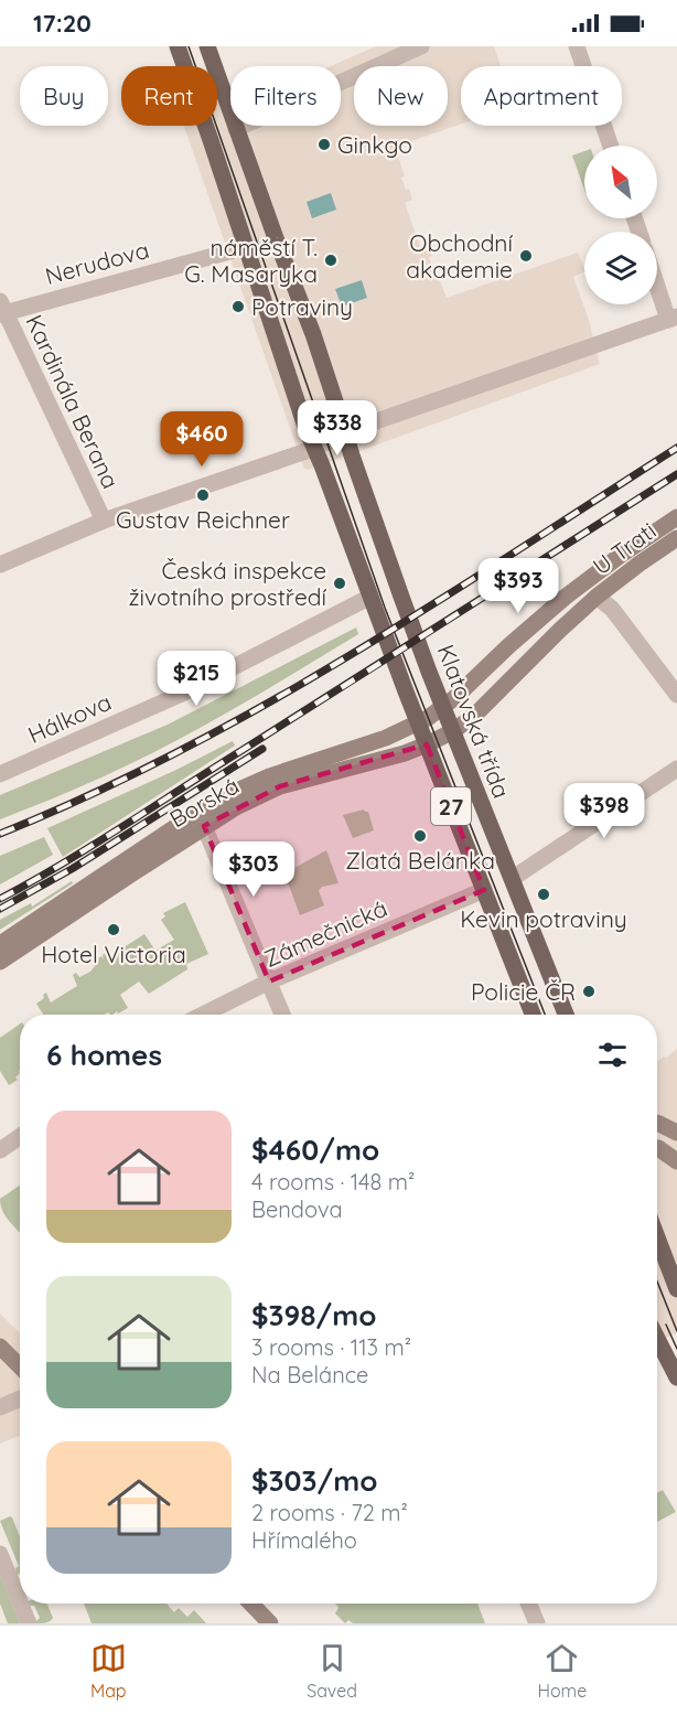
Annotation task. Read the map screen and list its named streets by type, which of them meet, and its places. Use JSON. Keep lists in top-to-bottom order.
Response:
{
  "streets": {
    "main road": ["Klatovská třída", "27"],
    "street": [
      "Nerudova",
      "Kardinála Berana",
      "U Trati",
      "Hálkova",
      "Borská",
      "Zámečnická"
    ]
  },
  "crossings": [
    ["Nerudova", "Kardinála Berana"],
    ["Nerudova", "27"],
    ["U Trati", "Klatovská třída"],
    ["U Trati", "Borská"],
    ["U Trati", "27"],
    ["Hálkova", "27"],
    ["Klatovská třída", "Borská"],
    ["Borská", "27"],
    ["27", "Zámečnická"]
  ],
  "places": [
    "Ginkgo",
    "Obchodní akademie",
    "náměstí T. G. Masaryka",
    "Potraviny",
    "Gustav Reichner",
    "Česká inspekce životního prostředí",
    "Zlatá Belánka",
    "Kevin potraviny",
    "Hotel Victoria",
    "Policie ČR"
  ],
  "north": "top left",
  "page": {
    "status": "17:20",
    "chip": [
      "Buy",
      "Rent",
      "Filters",
      "New",
      "Apartment"
    ],
    "price": [
      "$338",
      "$460",
      "$393",
      "$215",
      "$398",
      "$303"
    ],
    "heading": "6 homes",
    "list": [
      {
        "name": "$460/mo",
        "note": "4 rooms · 148 m² · Bendova"
      },
      {
        "name": "$398/mo",
        "note": "3 rooms · 113 m² · Na Belánce"
      },
      {
        "name": "$303/mo",
        "note": "2 rooms · 72 m² · Hřímalého"
      }
    ],
    "tabs": ["Map", "Saved", "Home"]
  }
}
